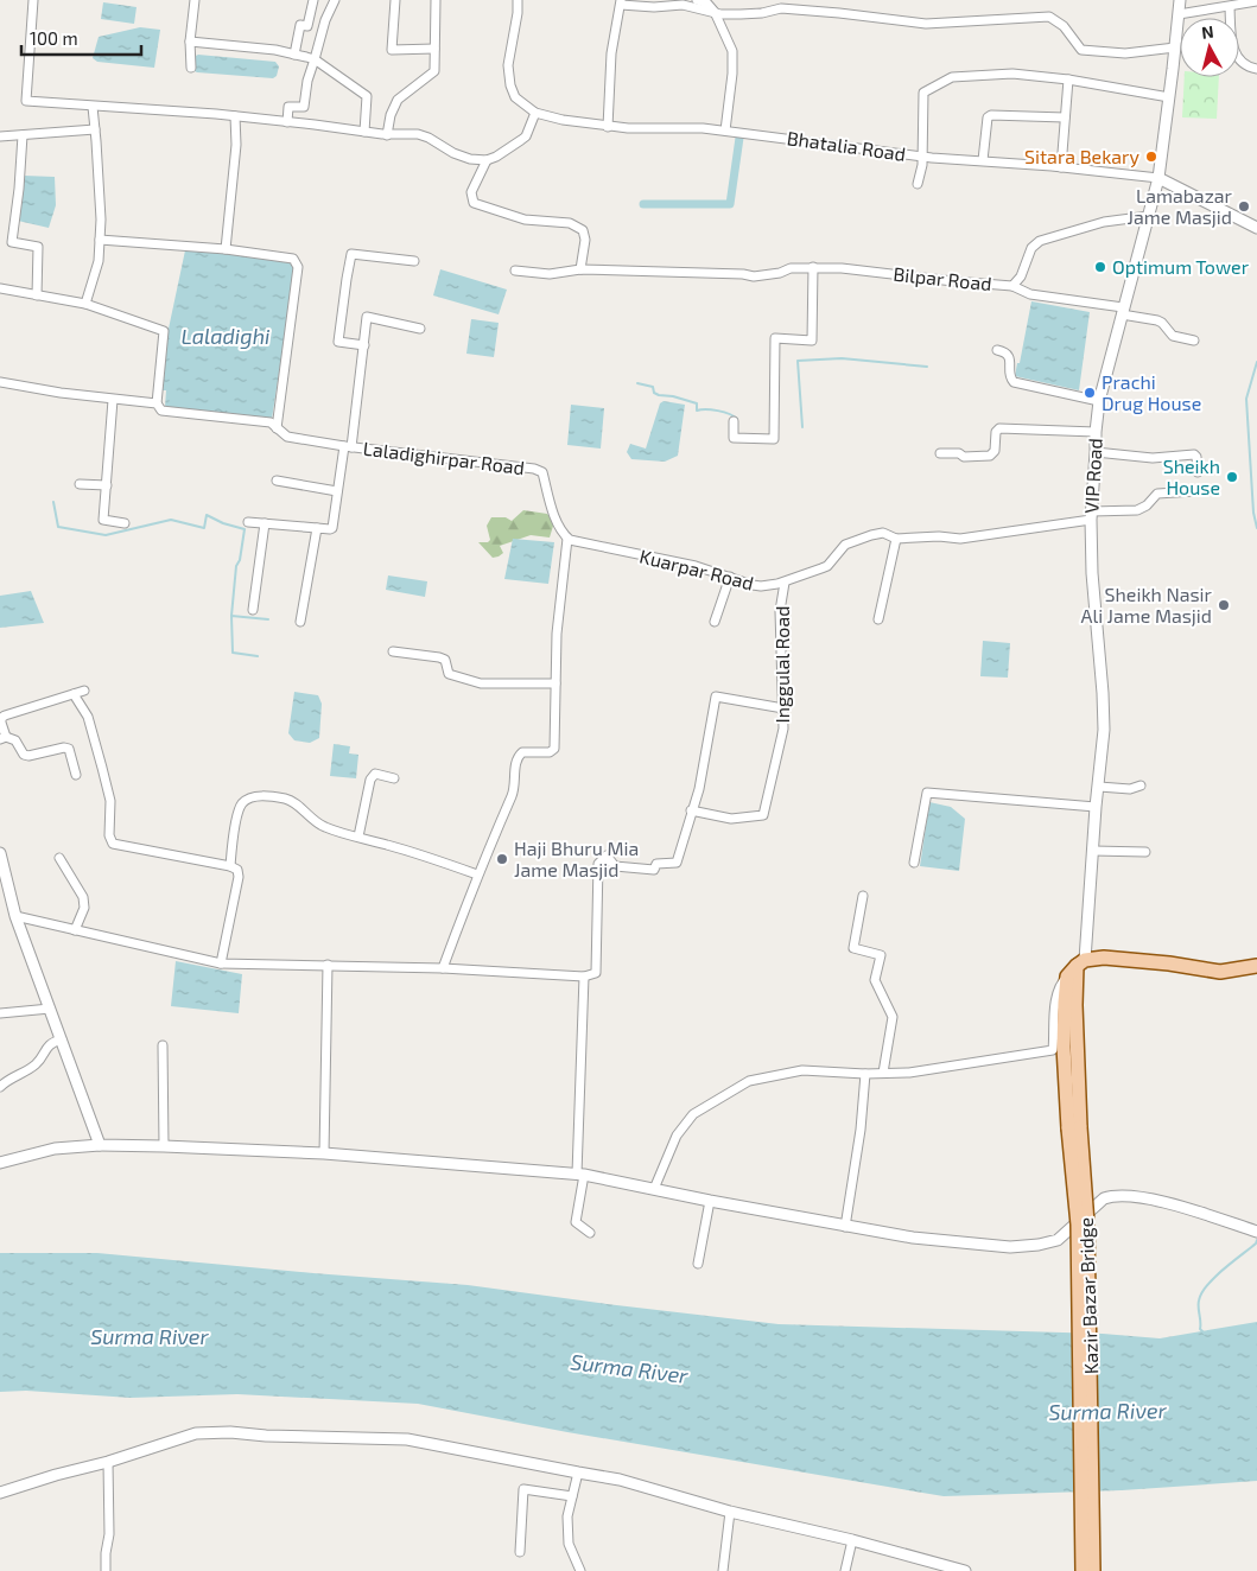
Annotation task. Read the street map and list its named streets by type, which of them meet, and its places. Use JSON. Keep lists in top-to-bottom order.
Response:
{
  "streets": {
    "main road": ["Kazir Bazar Bridge"],
    "street": [
      "Bhatalia Road",
      "Bilpar Road",
      "Laladighirpar Road",
      "VIP Road",
      "Kuarpar Road",
      "Inggulal Road"
    ]
  },
  "crossings": [
    ["Bhatalia Road", "VIP Road"],
    ["Bilpar Road", "VIP Road"],
    ["Laladighirpar Road", "Kuarpar Road"],
    ["VIP Road", "Kuarpar Road"],
    ["Kuarpar Road", "Inggulal Road"]
  ],
  "water": ["Laladighi", "Surma River"],
  "places": [
    "Sitara Bekary",
    "Lamabazar Jame Masjid",
    "Optimum Tower",
    "Prachi Drug House",
    "Sheikh House",
    "Sheikh Nasir Ali Jame Masjid",
    "Haji Bhuru Mia Jame Masjid"
  ],
  "scale_bar": "100 m",
  "north": "top"
}
